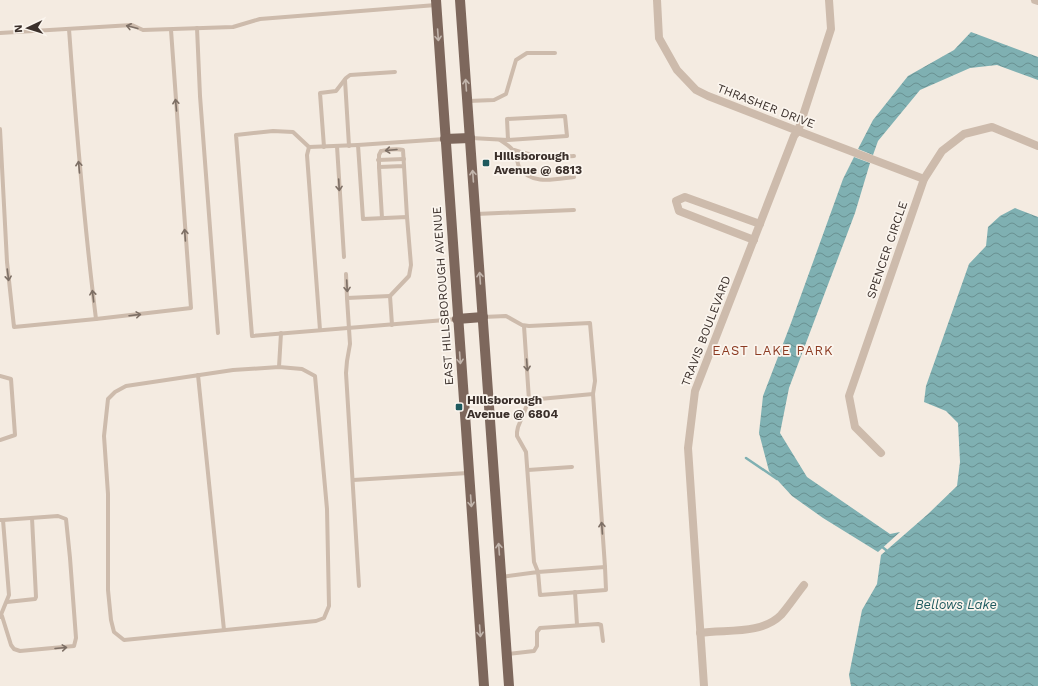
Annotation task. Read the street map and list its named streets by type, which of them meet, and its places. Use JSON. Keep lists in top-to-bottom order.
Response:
{
  "streets": {
    "main road": ["EAST HILLSBOROUGH AVENUE"],
    "street": ["THRASHER DRIVE", "SPENCER CIRCLE", "TRAVIS BOULEVARD"]
  },
  "crossings": [
    ["THRASHER DRIVE", "SPENCER CIRCLE"],
    ["THRASHER DRIVE", "TRAVIS BOULEVARD"]
  ],
  "districts": ["EAST LAKE PARK"],
  "water": ["Bellows Lake"],
  "places": {
    "transit": ["Hillsborough Avenue @ 6813", "Hillsborough Avenue @ 6804"]
  },
  "north": "left"
}
